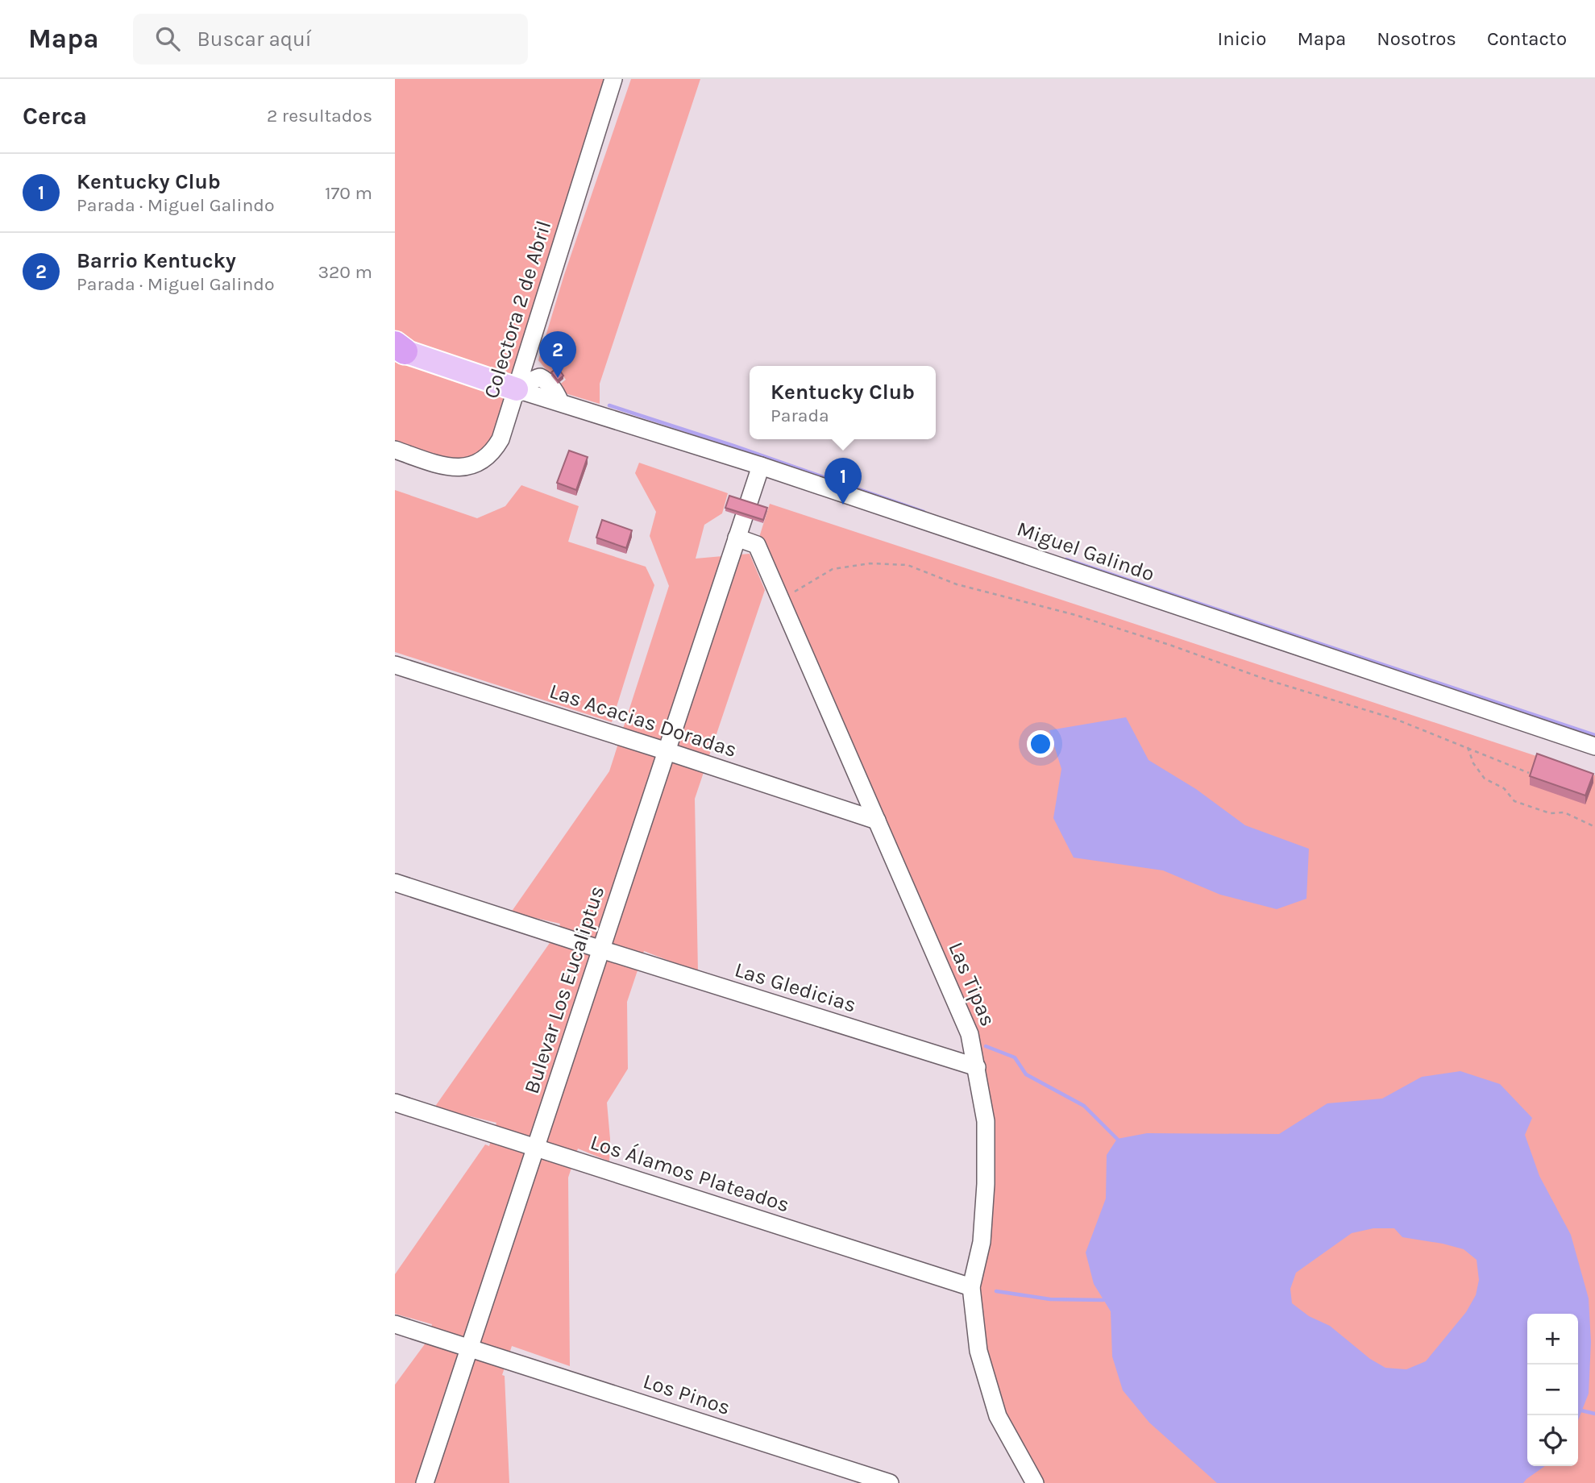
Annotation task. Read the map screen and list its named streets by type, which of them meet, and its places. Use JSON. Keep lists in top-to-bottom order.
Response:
{
  "streets": {
    "street": [
      "Colectora 2 de Abril",
      "Miguel Galindo",
      "Las Acacias Doradas",
      "Las Tipas",
      "Las Gledicias",
      "Bulevar Los Eucaliptus",
      "Los Álamos Plateados",
      "Los Pinos"
    ]
  },
  "crossings": [
    ["Colectora 2 de Abril", "Miguel Galindo"],
    ["Miguel Galindo", "Bulevar Los Eucaliptus"],
    ["Las Acacias Doradas", "Las Tipas"],
    ["Las Acacias Doradas", "Bulevar Los Eucaliptus"],
    ["Las Tipas", "Las Gledicias"],
    ["Las Tipas", "Bulevar Los Eucaliptus"],
    ["Las Tipas", "Los Álamos Plateados"],
    ["Las Gledicias", "Bulevar Los Eucaliptus"],
    ["Bulevar Los Eucaliptus", "Los Álamos Plateados"],
    ["Bulevar Los Eucaliptus", "Los Pinos"]
  ],
  "page": {
    "header": "Mapa",
    "search": "Buscar aquí",
    "nav": [
      "Inicio",
      "Mapa",
      "Nosotros",
      "Contacto"
    ],
    "heading": ["Cerca", "2 resultados"],
    "list": [
      {
        "mark": "1",
        "name": "Kentucky Club",
        "note": "Parada · Miguel Galindo",
        "value": "170 m"
      },
      {
        "mark": "2",
        "name": "Barrio Kentucky",
        "note": "Parada · Miguel Galindo",
        "value": "320 m"
      }
    ],
    "pins": ["2", "1"],
    "popup": ["Kentucky Club", "Parada"],
    "map_buttons": ["+", "−"]
  }
}
